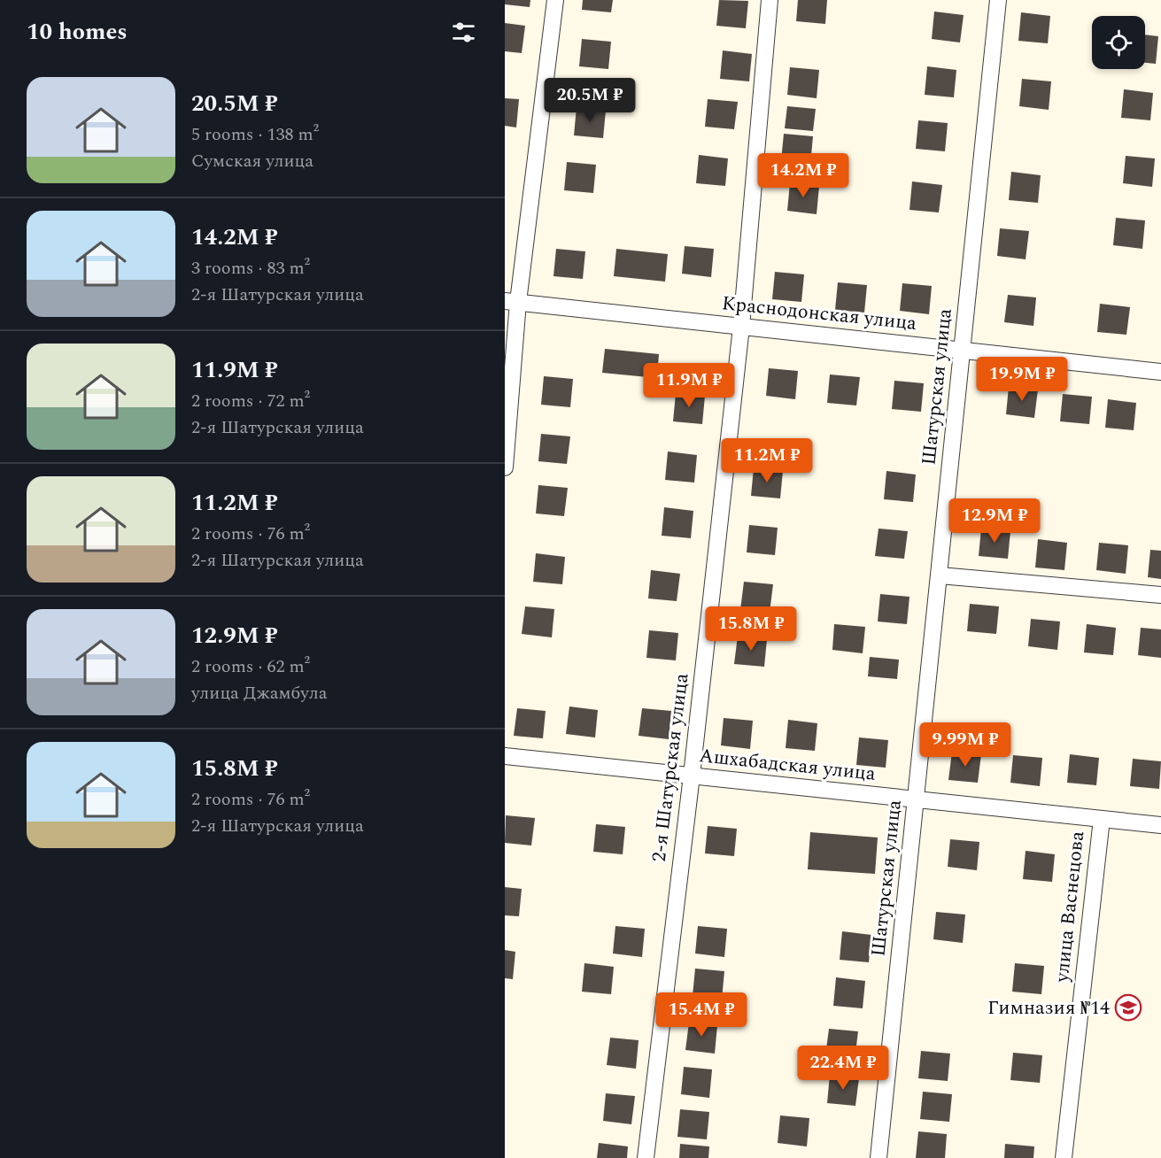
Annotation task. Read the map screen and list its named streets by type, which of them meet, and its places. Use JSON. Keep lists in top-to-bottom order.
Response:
{
  "streets": {
    "street": [
      "Краснодонская улица",
      "Шатурская улица",
      "Ашхабадская улица",
      "2-я Шатурская улица",
      "улица Васнецова"
    ]
  },
  "crossings": [
    ["Краснодонская улица", "Шатурская улица"],
    ["Краснодонская улица", "2-я Шатурская улица"],
    ["Шатурская улица", "Ашхабадская улица"],
    ["Ашхабадская улица", "2-я Шатурская улица"],
    ["Ашхабадская улица", "улица Васнецова"]
  ],
  "places": {
    "school or university": ["Гимназия №14"]
  },
  "page": {
    "heading": "10 homes",
    "list": [
      {
        "name": "20.5M ₽",
        "note": "5 rooms · 138 m² · Сумская улица"
      },
      {
        "name": "14.2M ₽",
        "note": "3 rooms · 83 m² · 2-я Шатурская улица"
      },
      {
        "name": "11.9M ₽",
        "note": "2 rooms · 72 m² · 2-я Шатурская улица"
      },
      {
        "name": "11.2M ₽",
        "note": "2 rooms · 76 m² · 2-я Шатурская улица"
      },
      {
        "name": "12.9M ₽",
        "note": "2 rooms · 62 m² · улица Джамбула"
      },
      {
        "name": "15.8M ₽",
        "note": "2 rooms · 76 m² · 2-я Шатурская улица"
      }
    ],
    "price": [
      "20.5M ₽",
      "14.2M ₽",
      "19.9M ₽",
      "11.9M ₽",
      "11.2M ₽",
      "12.9M ₽",
      "15.8M ₽",
      "9.99M ₽",
      "15.4M ₽",
      "22.4M ₽"
    ]
  }
}
